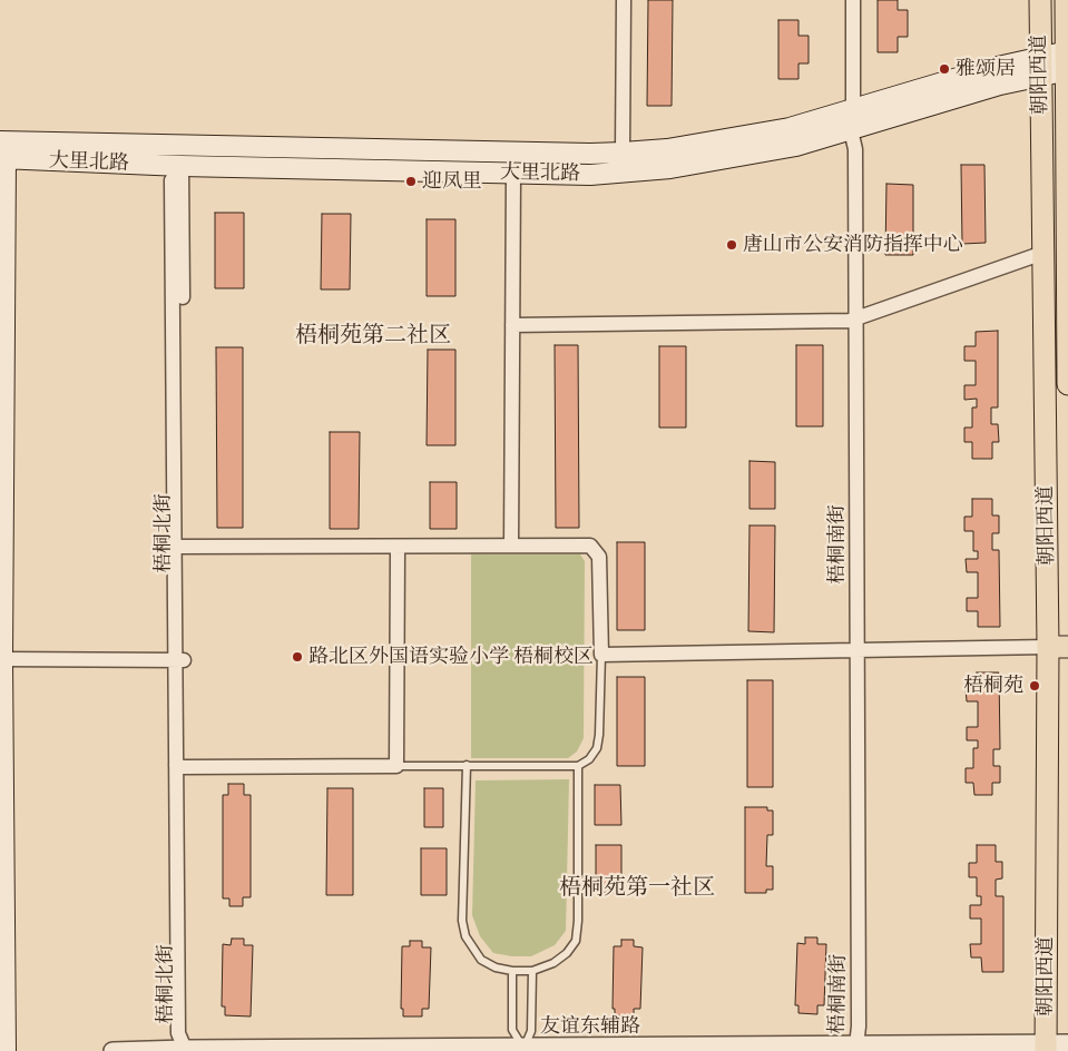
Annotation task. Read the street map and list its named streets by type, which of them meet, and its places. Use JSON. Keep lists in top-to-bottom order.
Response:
{
  "streets": {
    "main road": ["朝阳西道", "大里北路"],
    "street": ["梧桐北街", "梧桐南街", "友谊东辅路"]
  },
  "crossings": [
    ["朝阳西道", "大里北路"],
    ["朝阳西道", "友谊东辅路"],
    ["大里北路", "梧桐北街"],
    ["大里北路", "梧桐南街"],
    ["梧桐北街", "友谊东辅路"],
    ["梧桐南街", "友谊东辅路"]
  ],
  "districts": ["梧桐苑第二社区", "梧桐苑第一社区"],
  "places": [
    "雅颂居",
    "迎凤里",
    "唐山市公安消防指挥中心",
    "路北区外国语实验小学 梧桐校区",
    "梧桐苑"
  ]
}
